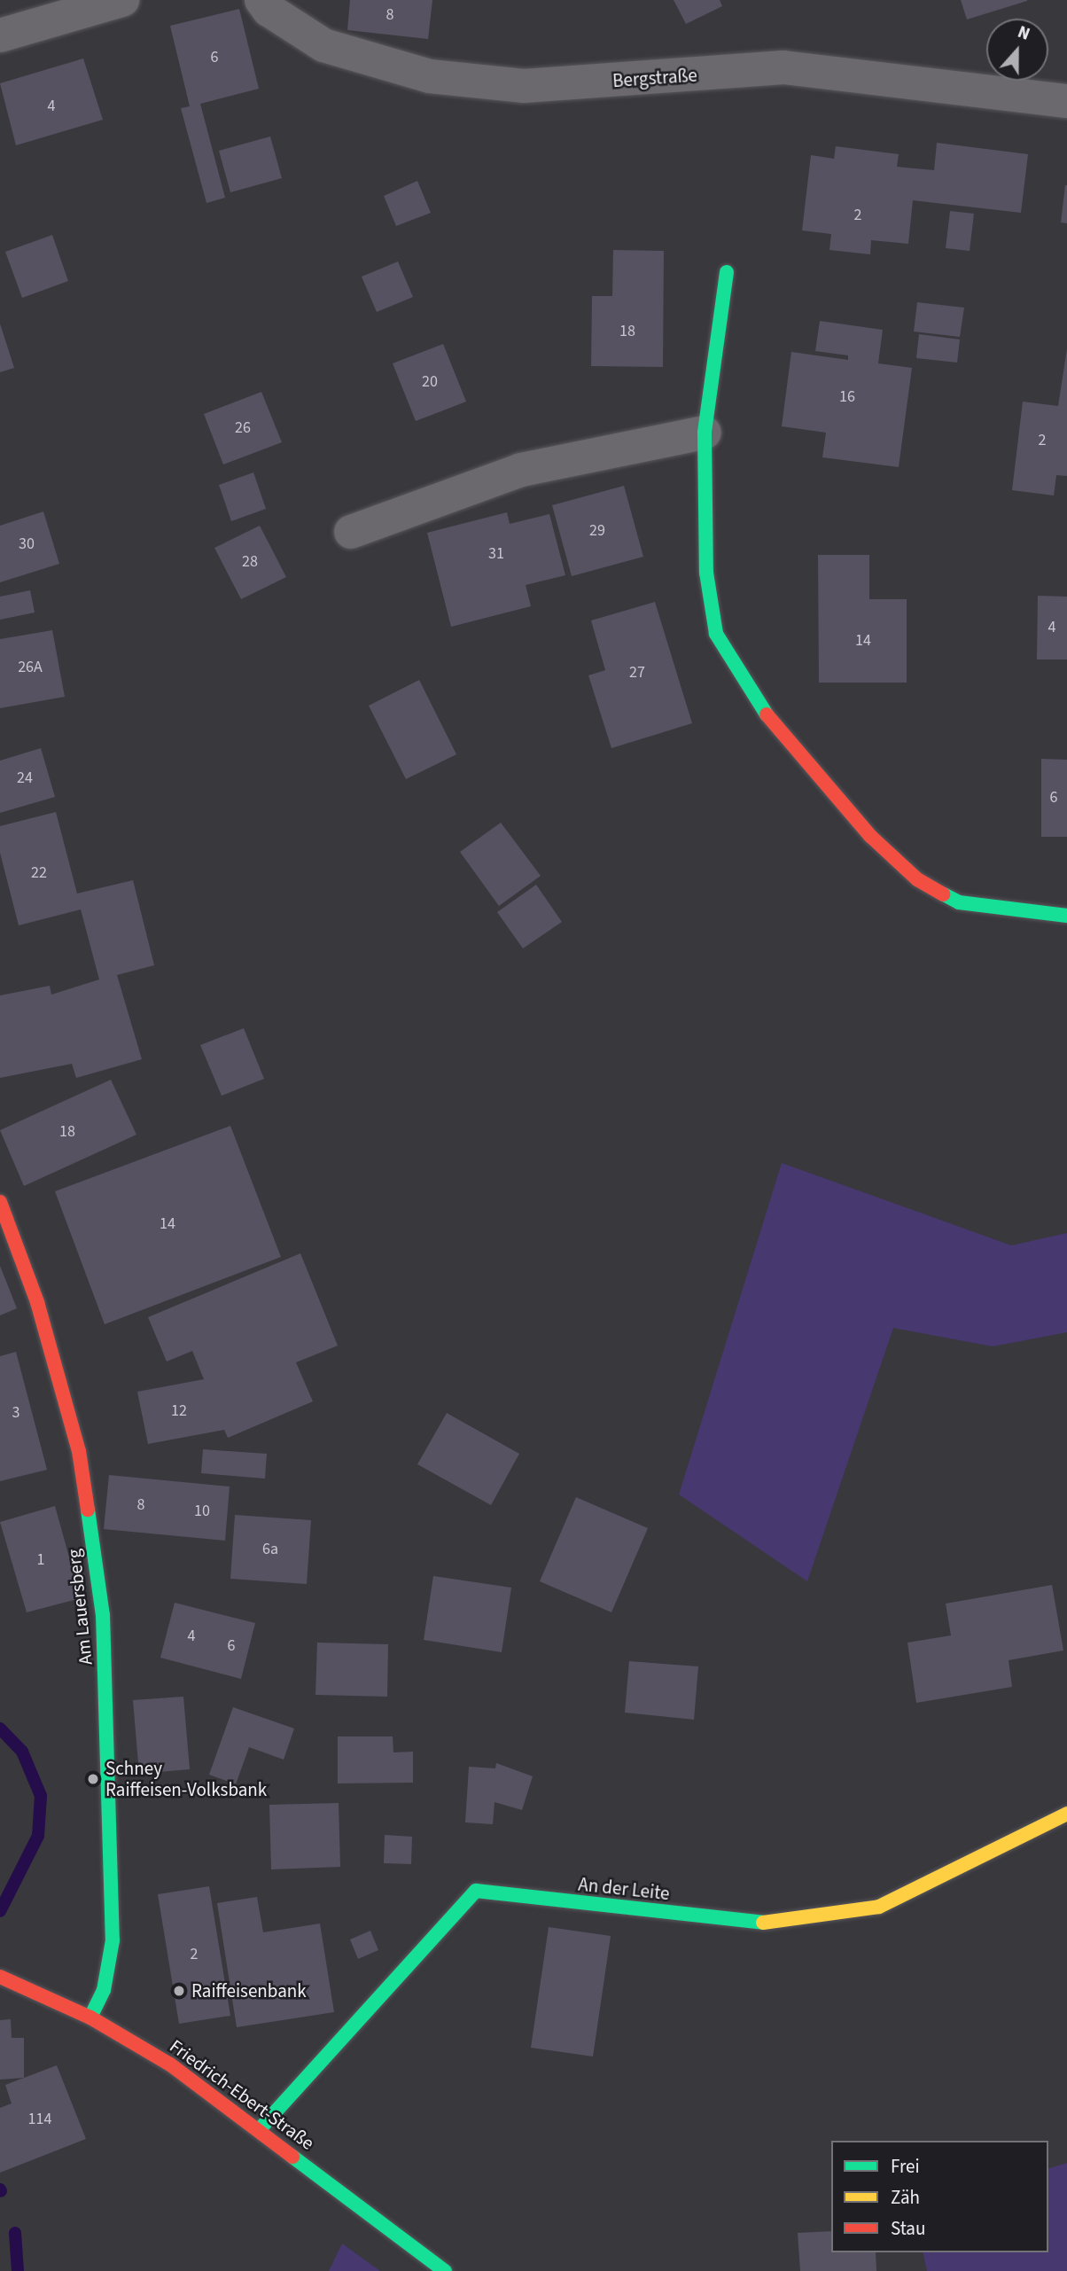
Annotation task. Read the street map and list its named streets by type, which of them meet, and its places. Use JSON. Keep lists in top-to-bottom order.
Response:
{
  "streets": {
    "street": [
      "Bergstraße",
      "Am Lauersberg",
      "An der Leite",
      "Friedrich-Ebert-Straße"
    ]
  },
  "crossings": [
    ["Am Lauersberg", "Friedrich-Ebert-Straße"],
    ["An der Leite", "Friedrich-Ebert-Straße"]
  ],
  "places": ["Schney Raiffeisen-Volksbank", "Raiffeisenbank"],
  "house_numbers": [
    "8",
    "6",
    "4",
    "2",
    "18",
    "20",
    "16",
    "26",
    "2",
    "29",
    "30",
    "31",
    "28",
    "4",
    "14",
    "26A",
    "27",
    "24",
    "6",
    "22",
    "18",
    "14",
    "12",
    "3",
    "8",
    "10",
    "6a",
    "1",
    "4",
    "6",
    "2",
    "114"
  ],
  "legend": ["Frei", "Zäh", "Stau"],
  "north": "top"
}
